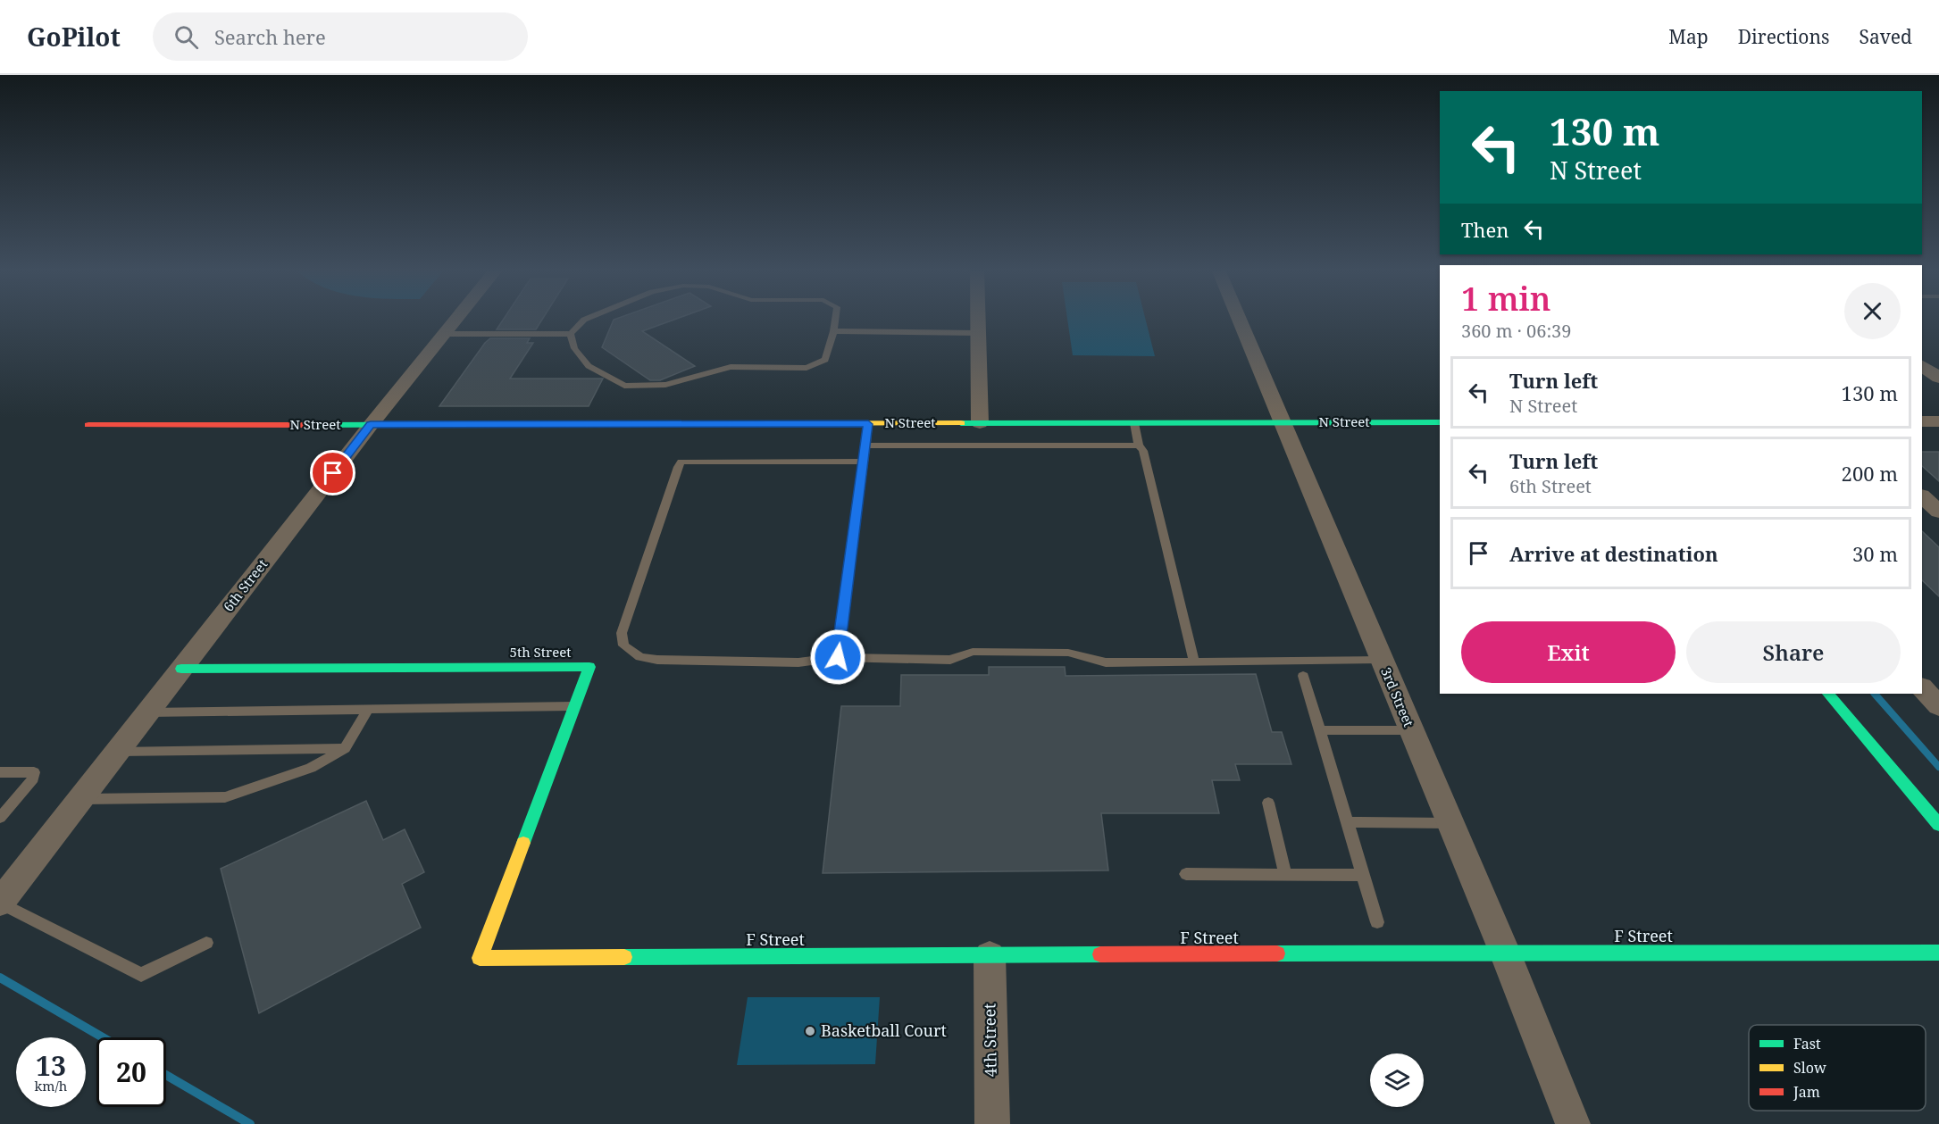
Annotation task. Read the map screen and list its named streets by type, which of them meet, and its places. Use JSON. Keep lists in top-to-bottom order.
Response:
{
  "streets": {
    "street": [
      "N Street",
      "6th Street",
      "5th Street",
      "3rd Street",
      "F Street",
      "4th Street"
    ]
  },
  "crossings": [
    ["N Street", "6th Street"],
    ["N Street", "3rd Street"],
    ["6th Street", "5th Street"],
    ["5th Street", "F Street"],
    ["3rd Street", "F Street"],
    ["F Street", "4th Street"]
  ],
  "places": ["Basketball Court"],
  "legend": ["Fast", "Slow", "Jam"],
  "page": {
    "header": "GoPilot",
    "search": "Search here",
    "nav": ["Map", "Directions", "Saved"],
    "turn": ["130 m", "N Street"],
    "then": "Then",
    "heading": ["1 min", "360 m · 06:39"],
    "list": [
      {
        "name": "Turn left",
        "note": "N Street",
        "value": "130 m"
      },
      {
        "name": "Turn left",
        "note": "6th Street",
        "value": "200 m"
      },
      {
        "name": "Arrive at destination",
        "value": "30 m"
      }
    ],
    "buttons": ["Exit", "Share"],
    "speed": "13 km/h",
    "limit": "20"
  }
}
